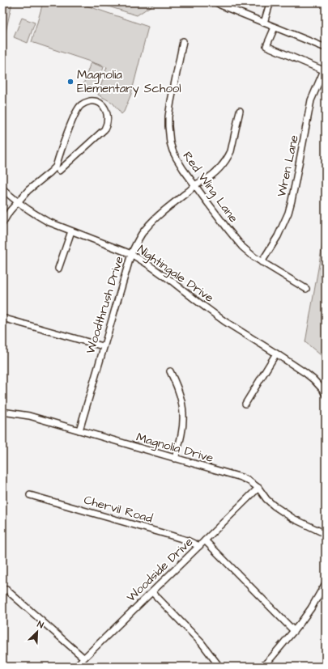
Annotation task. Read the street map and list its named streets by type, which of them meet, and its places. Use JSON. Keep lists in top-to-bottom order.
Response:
{
  "streets": {
    "street": [
      "Wren Lane",
      "Red Wing Lane",
      "Nightingale Drive",
      "Woodthrush Drive",
      "Magnolia Drive",
      "Chervil Road",
      "Woodside Drive"
    ]
  },
  "crossings": [
    ["Wren Lane", "Red Wing Lane"],
    ["Red Wing Lane", "Woodthrush Drive"],
    ["Nightingale Drive", "Woodthrush Drive"],
    ["Woodthrush Drive", "Magnolia Drive"],
    ["Magnolia Drive", "Woodside Drive"],
    ["Chervil Road", "Woodside Drive"]
  ],
  "places": ["Magnolia Elementary School"],
  "north": "top right"
}
